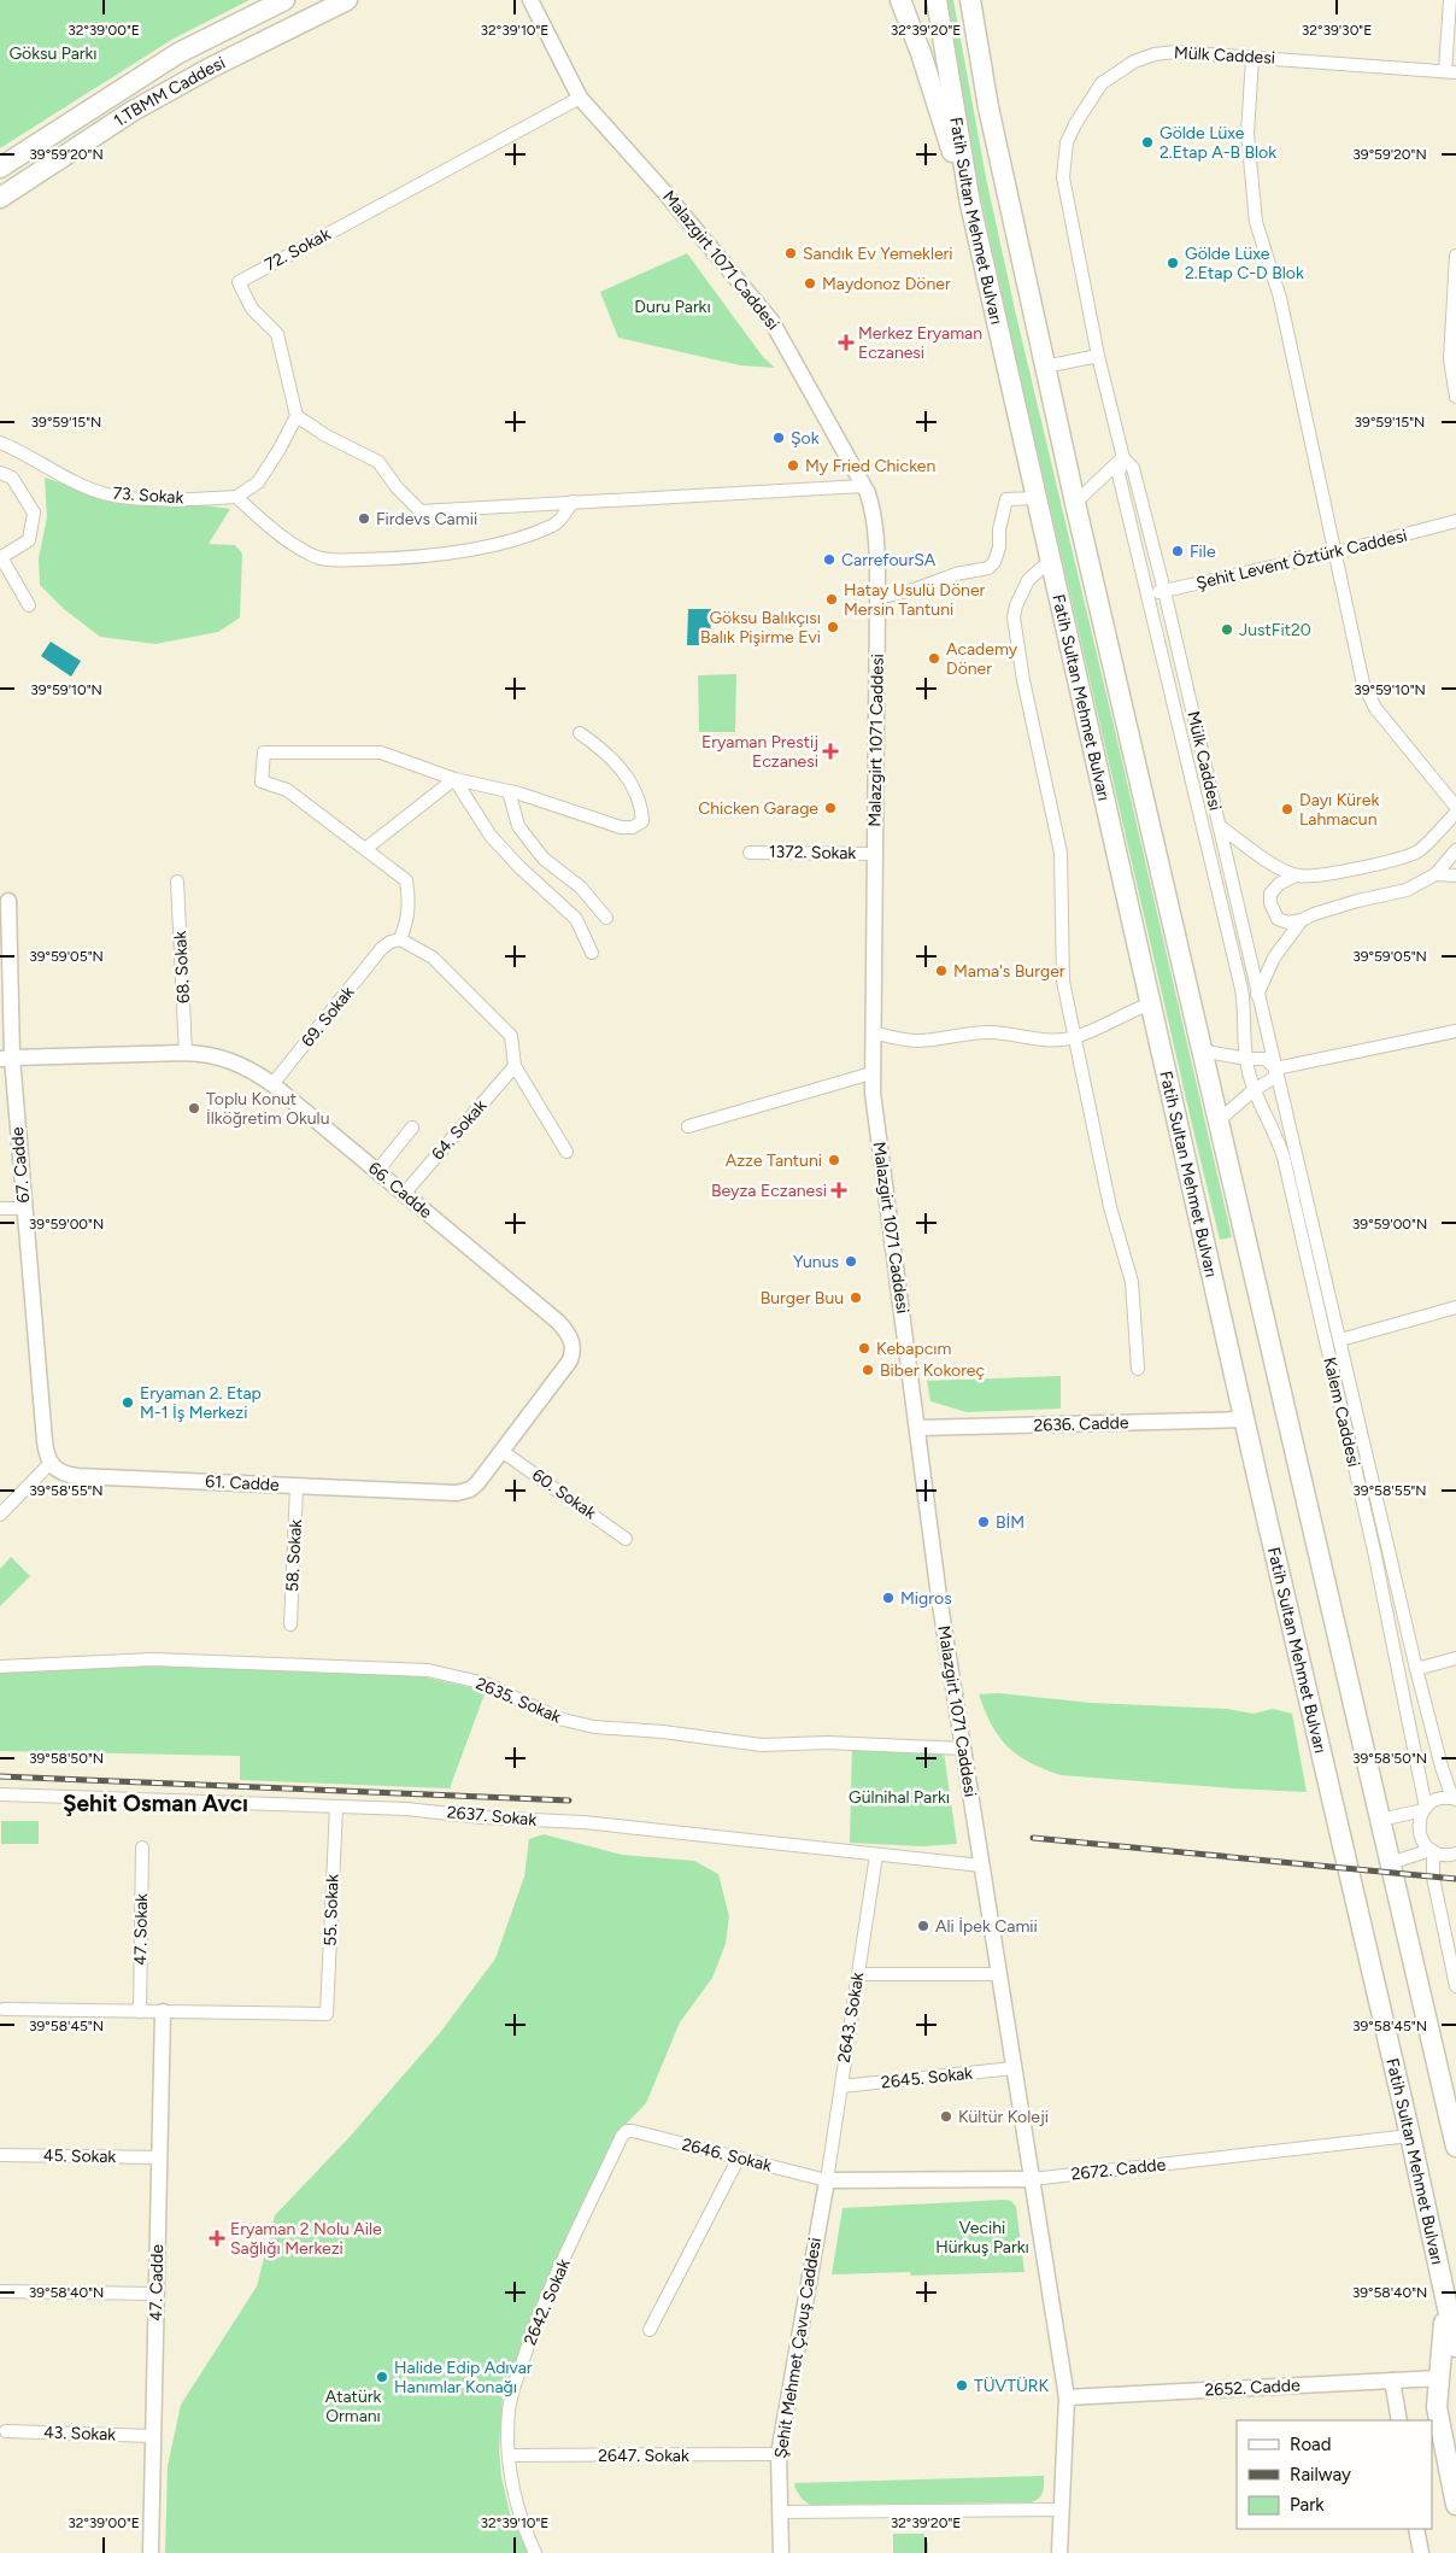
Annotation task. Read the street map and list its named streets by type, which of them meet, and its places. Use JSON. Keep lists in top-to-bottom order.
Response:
{
  "streets": {
    "main road": ["1.TBMM Caddesi", "Fatih Sultan Mehmet Bulvarı"],
    "street": [
      "Mülk Caddesi",
      "72. Sokak",
      "Malazgirt 1071 Caddesi",
      "73. Sokak",
      "Şehit Levent Öztürk Caddesi",
      "1372. Sokak",
      "68. Sokak",
      "69. Sokak",
      "64. Sokak",
      "67. Cadde",
      "66. Cadde",
      "Kalem Caddesi",
      "2636. Cadde",
      "61. Cadde",
      "60. Sokak",
      "58. Sokak",
      "2635. Sokak",
      "2637. Sokak",
      "55. Sokak",
      "47. Sokak",
      "2643. Sokak",
      "2645. Sokak",
      "2646. Sokak",
      "45. Sokak",
      "2672. Cadde",
      "47. Cadde",
      "2642. Sokak",
      "Şehit Mehmet Çavuş Caddesi",
      "2652. Cadde",
      "43. Sokak",
      "2647. Sokak"
    ]
  },
  "crossings": [
    ["Mülk Caddesi", "Şehit Levent Öztürk Caddesi"],
    ["Mülk Caddesi", "Kalem Caddesi"],
    ["Fatih Sultan Mehmet Bulvarı", "2636. Cadde"],
    ["Fatih Sultan Mehmet Bulvarı", "2672. Cadde"],
    ["72. Sokak", "Malazgirt 1071 Caddesi"],
    ["Malazgirt 1071 Caddesi", "1372. Sokak"],
    ["Malazgirt 1071 Caddesi", "2636. Cadde"],
    ["Malazgirt 1071 Caddesi", "2635. Sokak"],
    ["Malazgirt 1071 Caddesi", "2637. Sokak"],
    ["Malazgirt 1071 Caddesi", "2645. Sokak"],
    ["Malazgirt 1071 Caddesi", "2672. Cadde"],
    ["Malazgirt 1071 Caddesi", "2652. Cadde"],
    ["68. Sokak", "66. Cadde"],
    ["69. Sokak", "66. Cadde"],
    ["64. Sokak", "66. Cadde"],
    ["67. Cadde", "66. Cadde"],
    ["67. Cadde", "61. Cadde"],
    ["66. Cadde", "61. Cadde"],
    ["66. Cadde", "60. Sokak"],
    ["61. Cadde", "58. Sokak"],
    ["2637. Sokak", "55. Sokak"],
    ["2637. Sokak", "2643. Sokak"],
    ["55. Sokak", "47. Cadde"],
    ["2643. Sokak", "2645. Sokak"],
    ["2643. Sokak", "2646. Sokak"],
    ["2643. Sokak", "2672. Cadde"],
    ["2643. Sokak", "Şehit Mehmet Çavuş Caddesi"],
    ["2646. Sokak", "2672. Cadde"],
    ["2646. Sokak", "2642. Sokak"],
    ["2646. Sokak", "Şehit Mehmet Çavuş Caddesi"],
    ["45. Sokak", "47. Cadde"],
    ["2672. Cadde", "Şehit Mehmet Çavuş Caddesi"],
    ["47. Cadde", "43. Sokak"],
    ["2642. Sokak", "2647. Sokak"],
    ["Şehit Mehmet Çavuş Caddesi", "2647. Sokak"]
  ],
  "districts": ["Şehit Osman Avcı"],
  "parks": [
    "Göksu Parkı",
    "Duru Parkı",
    "Gülnihal Parkı",
    "Vecihi Hürkuş Parkı",
    "Atatürk Ormanı"
  ],
  "places": {
    "other": [
      "Gölde Lüxe 2.Etap A-B Blok",
      "Sandık Ev Yemekleri",
      "Gölde Lüxe 2.Etap C-D Blok",
      "Maydonoz Döner",
      "Şok",
      "My Fried Chicken",
      "Firdevs Camii",
      "File",
      "CarrefourSA",
      "Hatay Usulü Döner Mersin Tantuni",
      "Göksu Balıkçısı Balık Pişirme Evi",
      "JustFit20",
      "Academy Döner",
      "Chicken Garage",
      "Dayı Kürek Lahmacun",
      "Mama's Burger",
      "Toplu Konut İlköğretim Okulu",
      "Azze Tantuni",
      "Yunus",
      "Burger Buu",
      "Kebapcım",
      "Biber Kokoreç",
      "Eryaman 2. Etap M-1 İş Merkezi",
      "BİM",
      "Migros",
      "Ali İpek Camii",
      "Kültür Koleji",
      "Halide Edip Adıvar Hanımlar Konağı",
      "TÜVTÜRK"
    ],
    "health": [
      "Merkez Eryaman Eczanesi",
      "Eryaman Prestij Eczanesi",
      "Beyza Eczanesi",
      "Eryaman 2 Nolu Aile Sağlığı Merkezi"
    ]
  },
  "legend": ["Road", "Railway", "Park"],
  "coordinates": [
    "32°39'00\"E",
    "32°39'10\"E",
    "32°39'20\"E",
    "32°39'30\"E",
    "39°59'20\"N",
    "39°59'15\"N",
    "39°59'10\"N",
    "39°59'05\"N",
    "39°59'00\"N",
    "39°58'55\"N",
    "39°58'50\"N",
    "39°58'45\"N",
    "39°58'40\"N"
  ]
}
